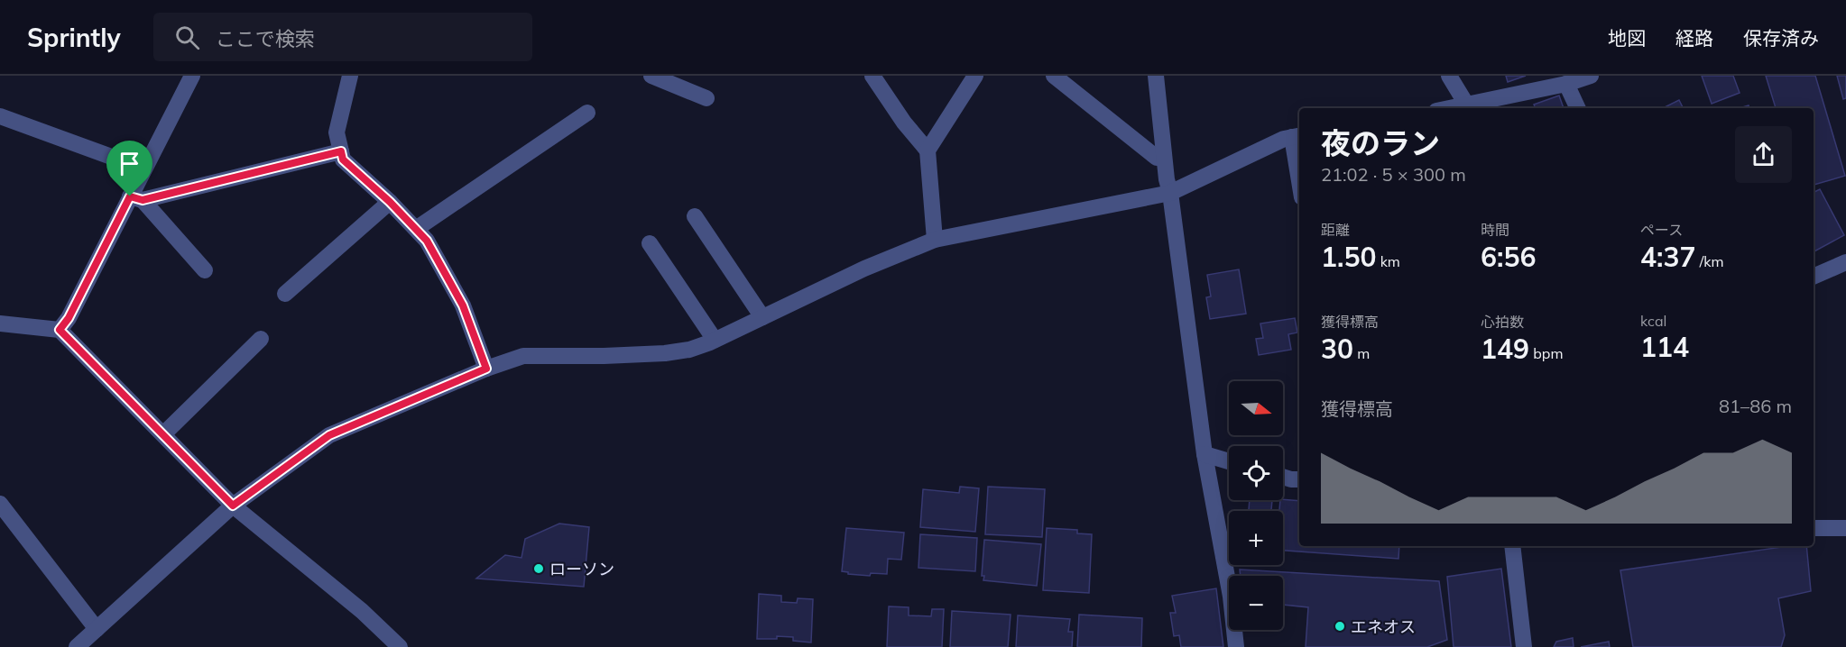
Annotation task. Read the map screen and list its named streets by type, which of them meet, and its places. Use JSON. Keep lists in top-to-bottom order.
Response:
{
  "places": ["ローソン", "エネオス"],
  "north": "right",
  "page": {
    "header": "Sprintly",
    "search": "ここで検索",
    "nav": ["地図", "経路", "保存済み"],
    "heading": ["夜のラン", "21:02 · 5 × 300 m"],
    "stats": [
      ["距離", "1.50 km"],
      ["時間", "6:56"],
      ["ペース", "4:37 /km"],
      ["獲得標高", "30 m"],
      ["心拍数", "149 bpm"],
      ["kcal", "114"]
    ],
    "map_buttons": ["+", "−"],
    "chart": ["獲得標高", "81–86 m"]
  }
}
